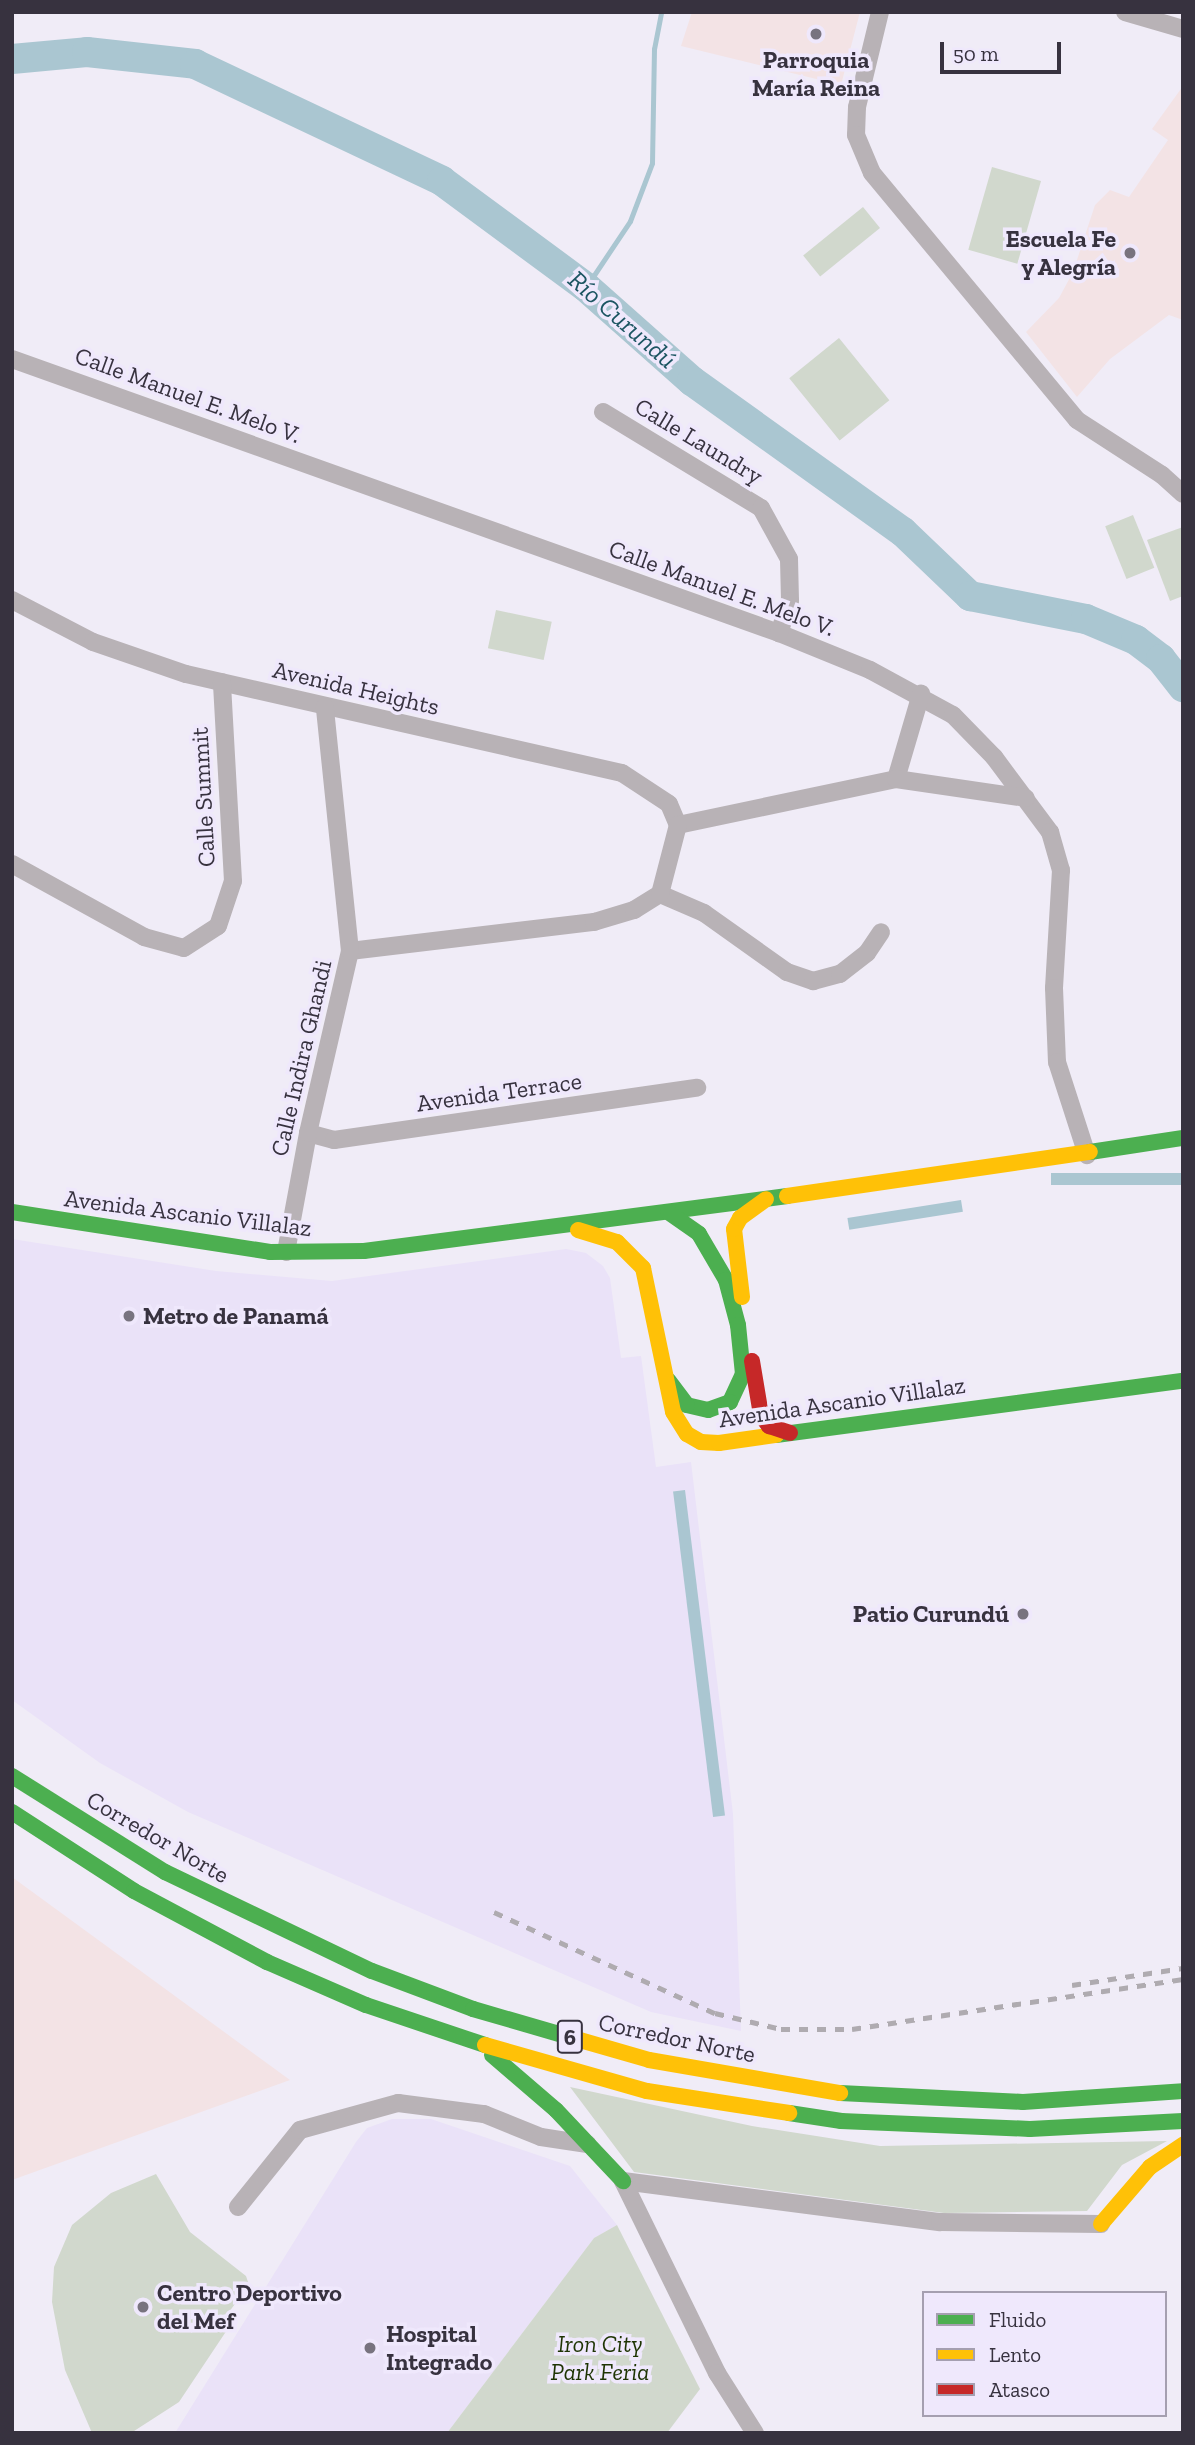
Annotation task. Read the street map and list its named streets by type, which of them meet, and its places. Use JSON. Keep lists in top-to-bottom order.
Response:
{
  "streets": {
    "main road": ["Avenida Ascanio Villalaz", "Corredor Norte", "6"],
    "street": [
      "Calle Manuel E. Melo V.",
      "Calle Laundry",
      "Avenida Heights",
      "Calle Summit",
      "Calle Indira Ghandi",
      "Avenida Terrace"
    ]
  },
  "crossings": [
    ["Calle Manuel E. Melo V.", "Calle Laundry"],
    ["Calle Manuel E. Melo V.", "Avenida Ascanio Villalaz"],
    ["Avenida Heights", "Calle Summit"],
    ["Avenida Heights", "Calle Indira Ghandi"],
    ["Calle Indira Ghandi", "Avenida Terrace"],
    ["Calle Indira Ghandi", "Avenida Ascanio Villalaz"]
  ],
  "water": ["Río Curundú"],
  "parks": ["Iron City Park Feria"],
  "places": [
    "Parroquia María Reina",
    "Escuela Fe y Alegría",
    "Metro de Panamá",
    "Patio Curundú",
    "Centro Deportivo del Mef",
    "Hospital Integrado"
  ],
  "legend": ["Fluido", "Lento", "Atasco"],
  "scale_bar": "50 m"
}
